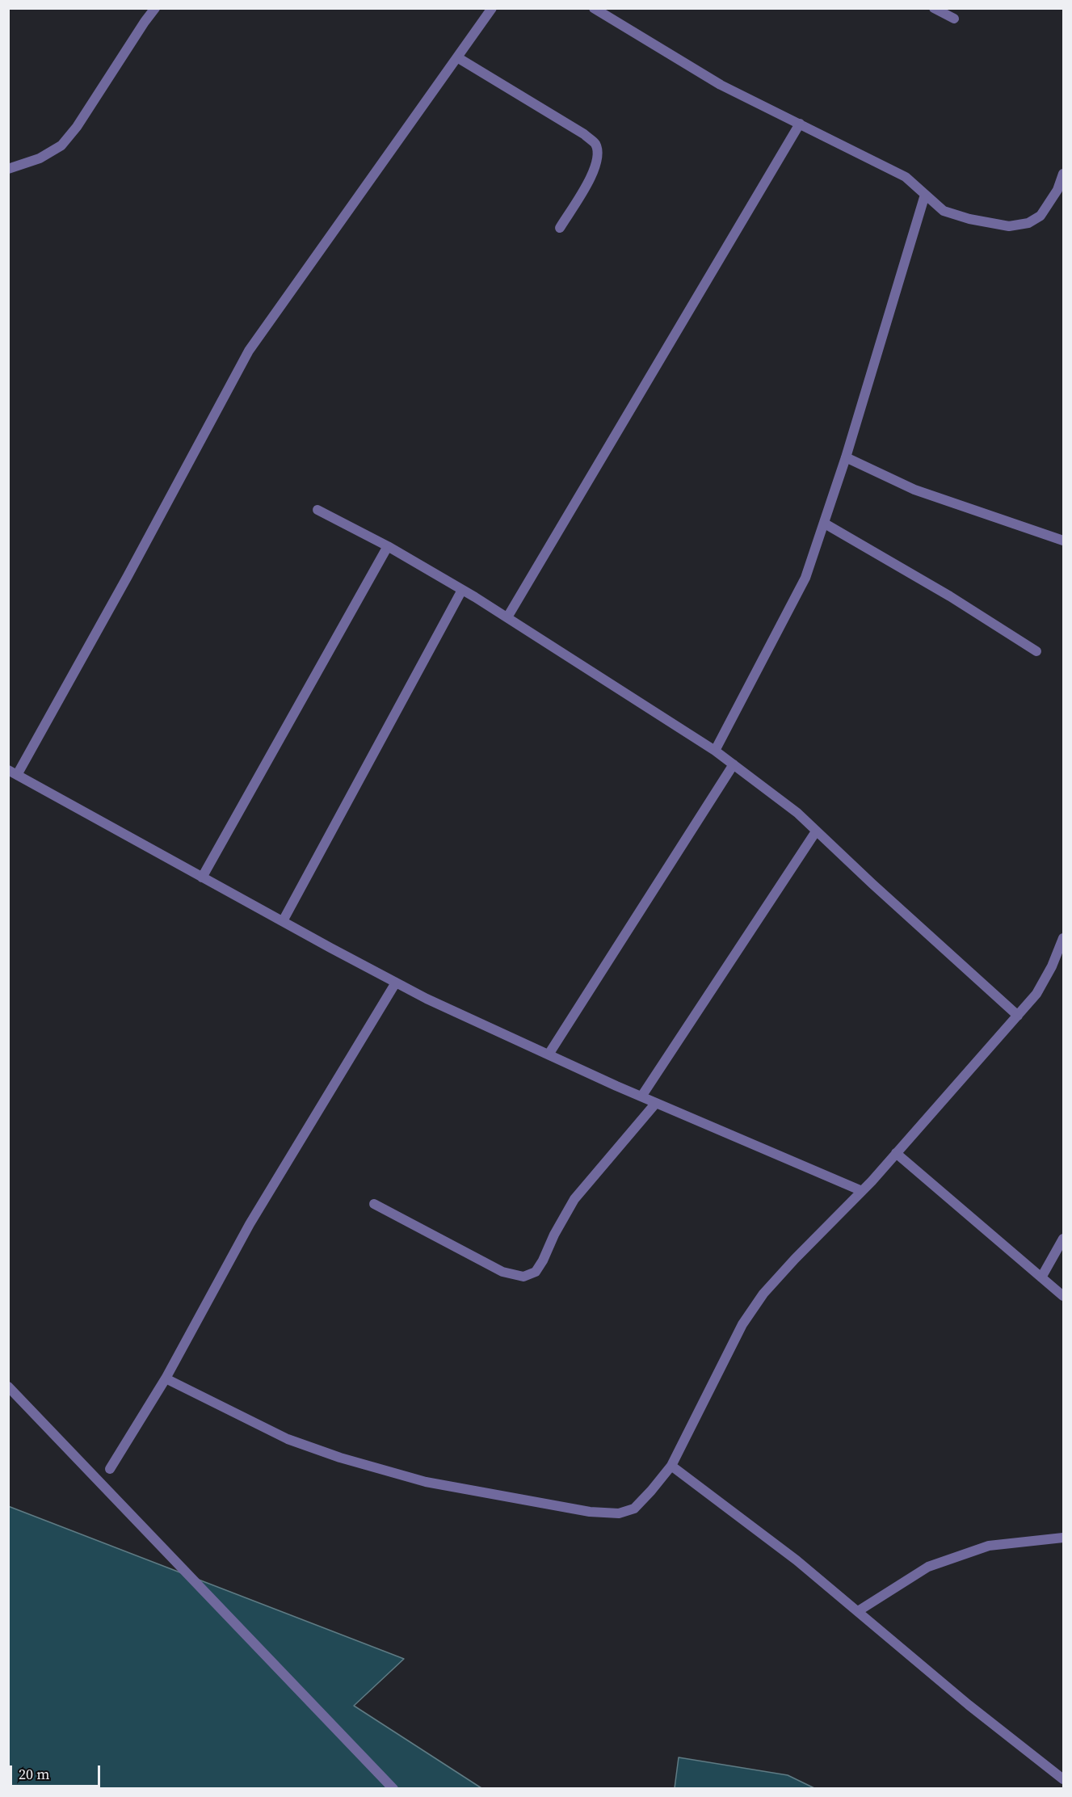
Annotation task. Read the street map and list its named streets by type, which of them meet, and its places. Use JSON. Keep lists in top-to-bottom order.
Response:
{
  "scale_bar": "20 m"
}
